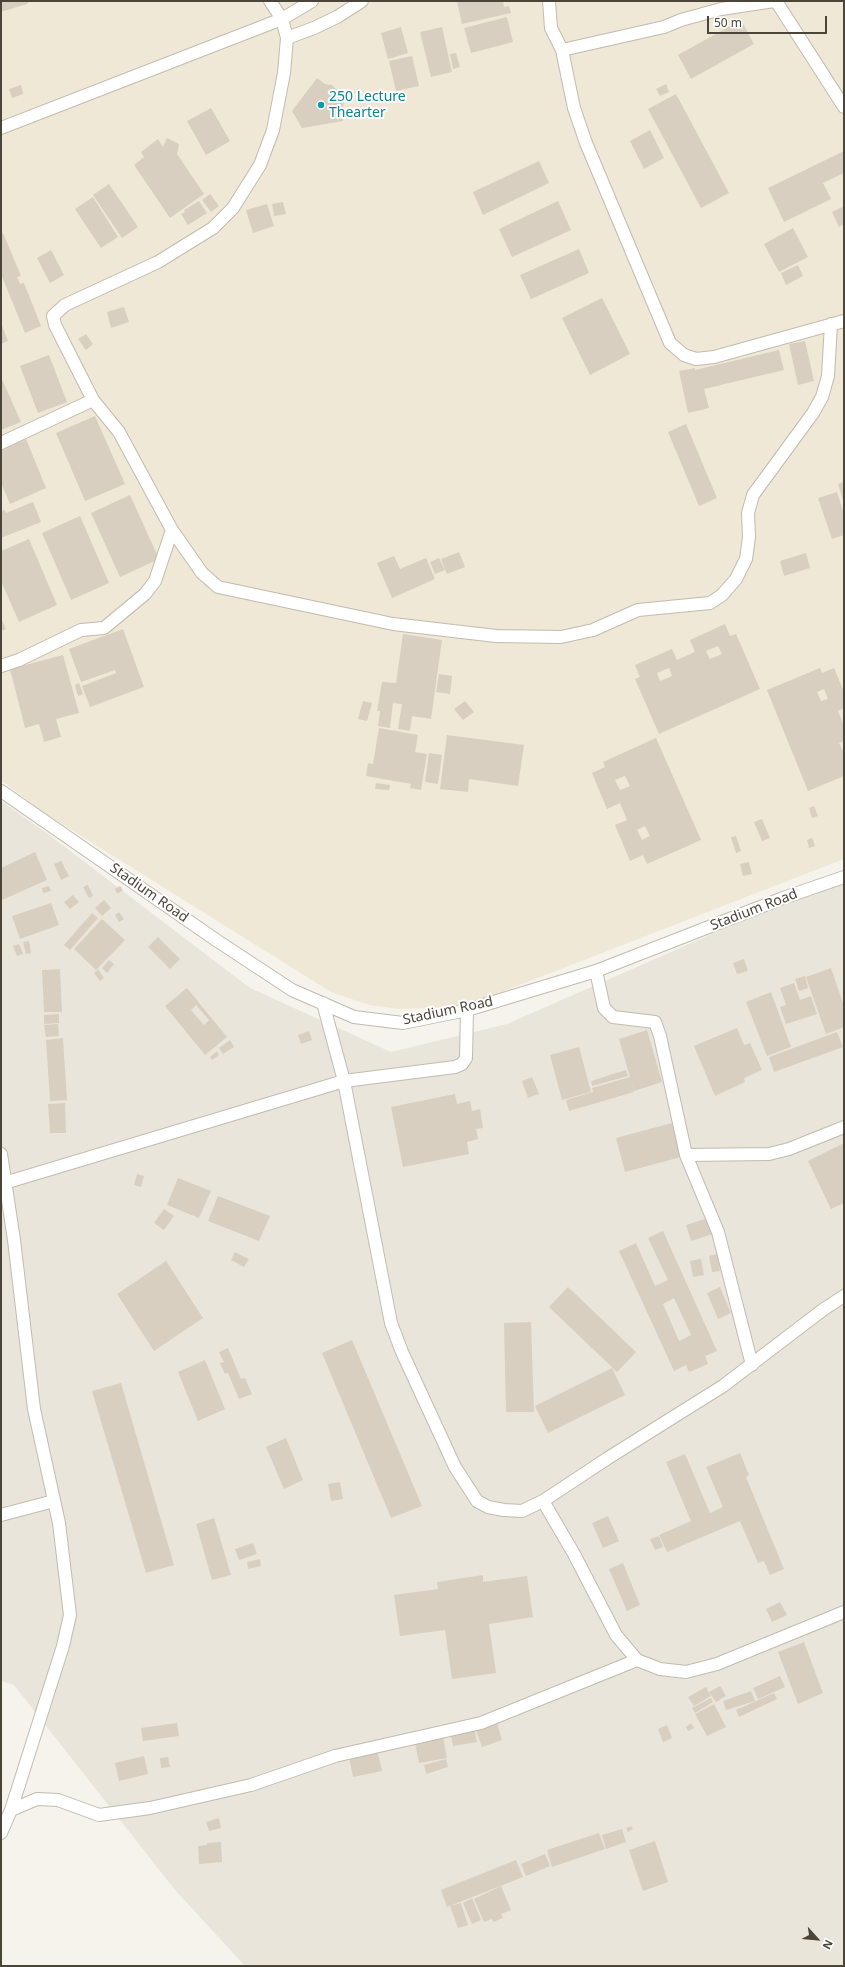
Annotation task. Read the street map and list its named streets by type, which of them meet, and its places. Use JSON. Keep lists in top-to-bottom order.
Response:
{
  "streets": {
    "street": ["Stadium Road"]
  },
  "places": ["250 Lecture Thearter"],
  "scale_bar": "50 m",
  "north": "bottom right"
}
